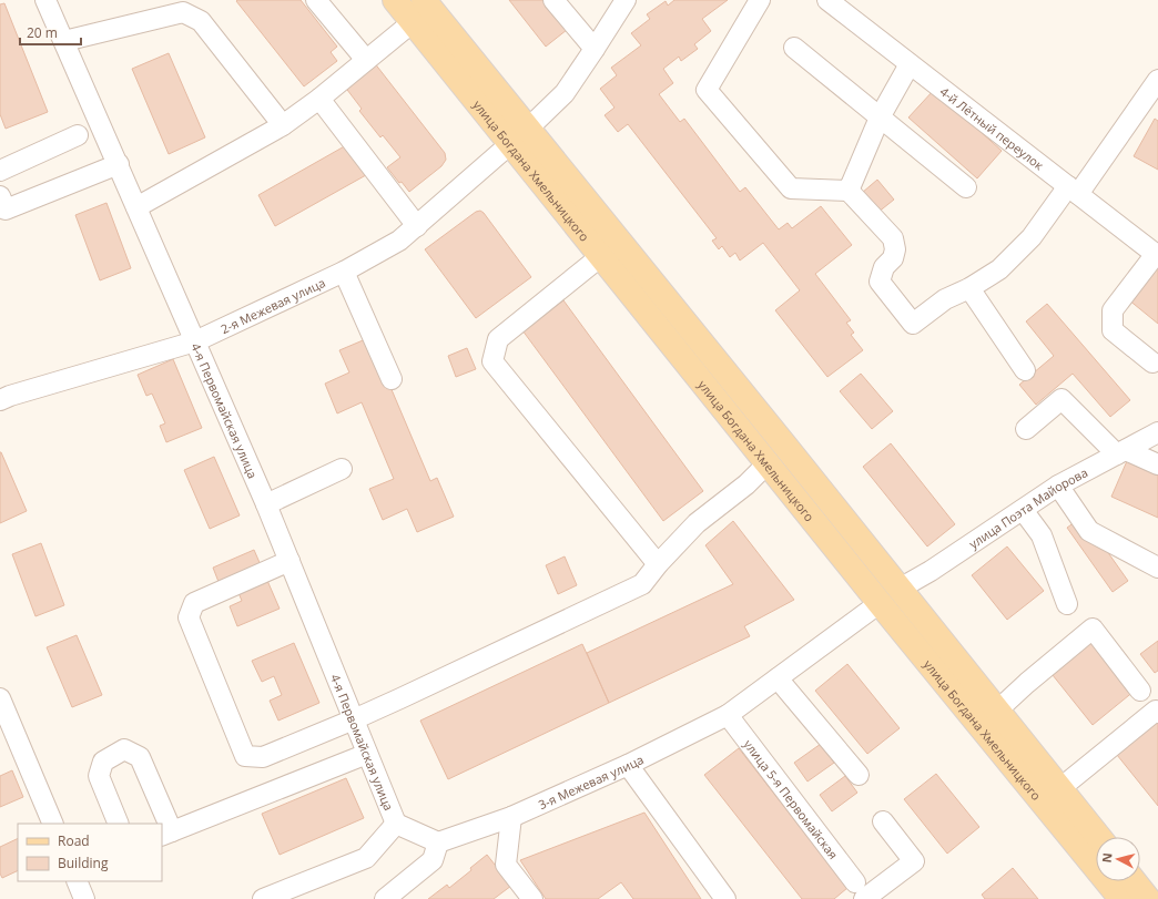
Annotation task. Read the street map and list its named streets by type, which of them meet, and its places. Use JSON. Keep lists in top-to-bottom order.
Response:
{
  "streets": {
    "main road": ["улица Богдана Хмельницкого", "3-я Межевая улица"],
    "street": [
      "4-й Лётный переулок",
      "2-я Межевая улица",
      "4-я Первомайская улица",
      "улица Поэта Майорова",
      "улица 5-я Первомайская"
    ]
  },
  "crossings": [
    ["улица Богдана Хмельницкого", "2-я Межевая улица"],
    ["улица Богдана Хмельницкого", "улица Поэта Майорова"],
    ["улица Богдана Хмельницкого", "3-я Межевая улица"],
    ["2-я Межевая улица", "4-я Первомайская улица"],
    ["улица Поэта Майорова", "3-я Межевая улица"],
    ["3-я Межевая улица", "улица 5-я Первомайская"]
  ],
  "legend": ["Road", "Building"],
  "scale_bar": "20 m",
  "north": "left"
}
